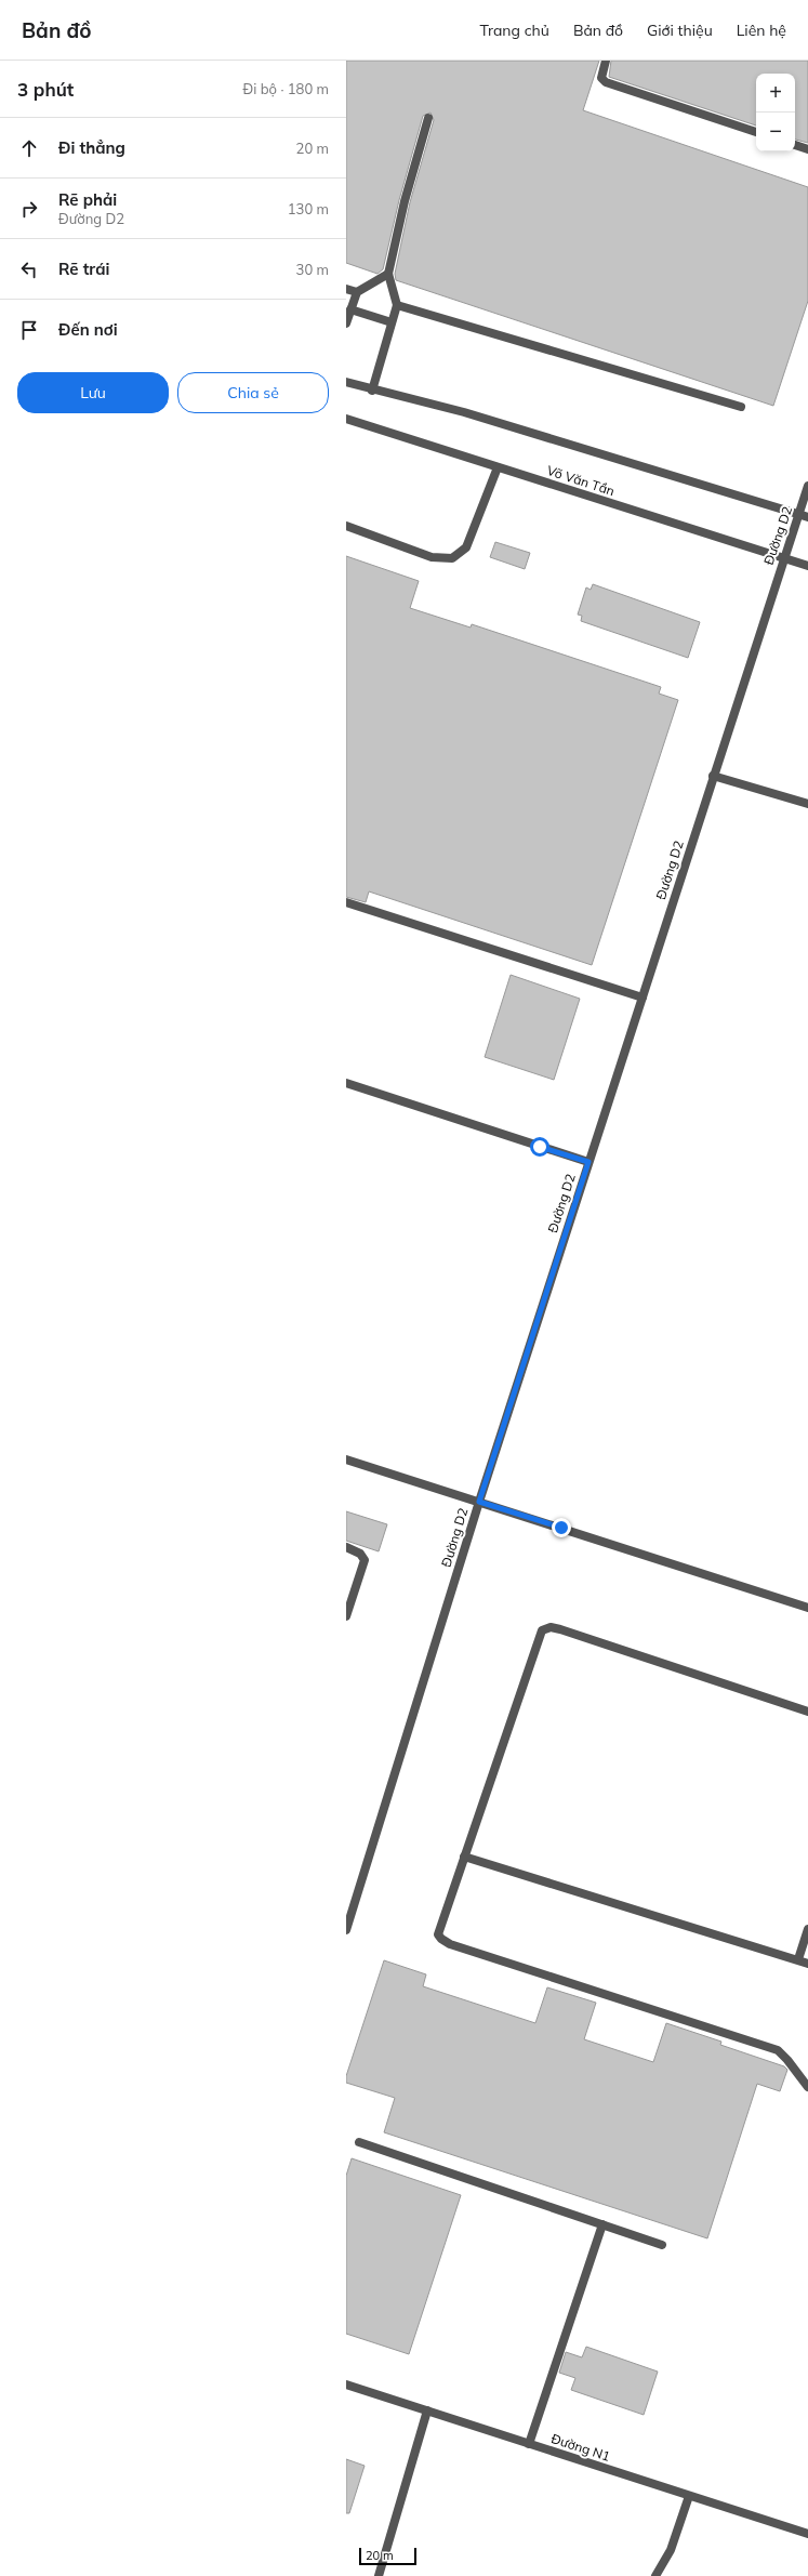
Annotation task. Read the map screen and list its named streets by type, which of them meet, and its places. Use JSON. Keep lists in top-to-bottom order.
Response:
{
  "streets": {
    "street": ["Võ Văn Tần", "Đường D2", "Đường N1"]
  },
  "crossings": [
    ["Võ Văn Tần", "Đường D2"]
  ],
  "scale_bar": "20 m",
  "page": {
    "header": "Bản đồ",
    "nav": [
      "Trang chủ",
      "Bản đồ",
      "Giới thiệu",
      "Liên hệ"
    ],
    "heading": ["3 phút", "Đi bộ · 180 m"],
    "map_buttons": ["+", "−"],
    "list": [
      ["Đi thẳng", "20 m"],
      ["Rẽ phải", "Đường D2", "130 m"],
      ["Rẽ trái", "30 m"],
      "Đến nơi"
    ],
    "buttons": ["Lưu", "Chia sẻ"],
    "scale": "20 m"
  }
}
